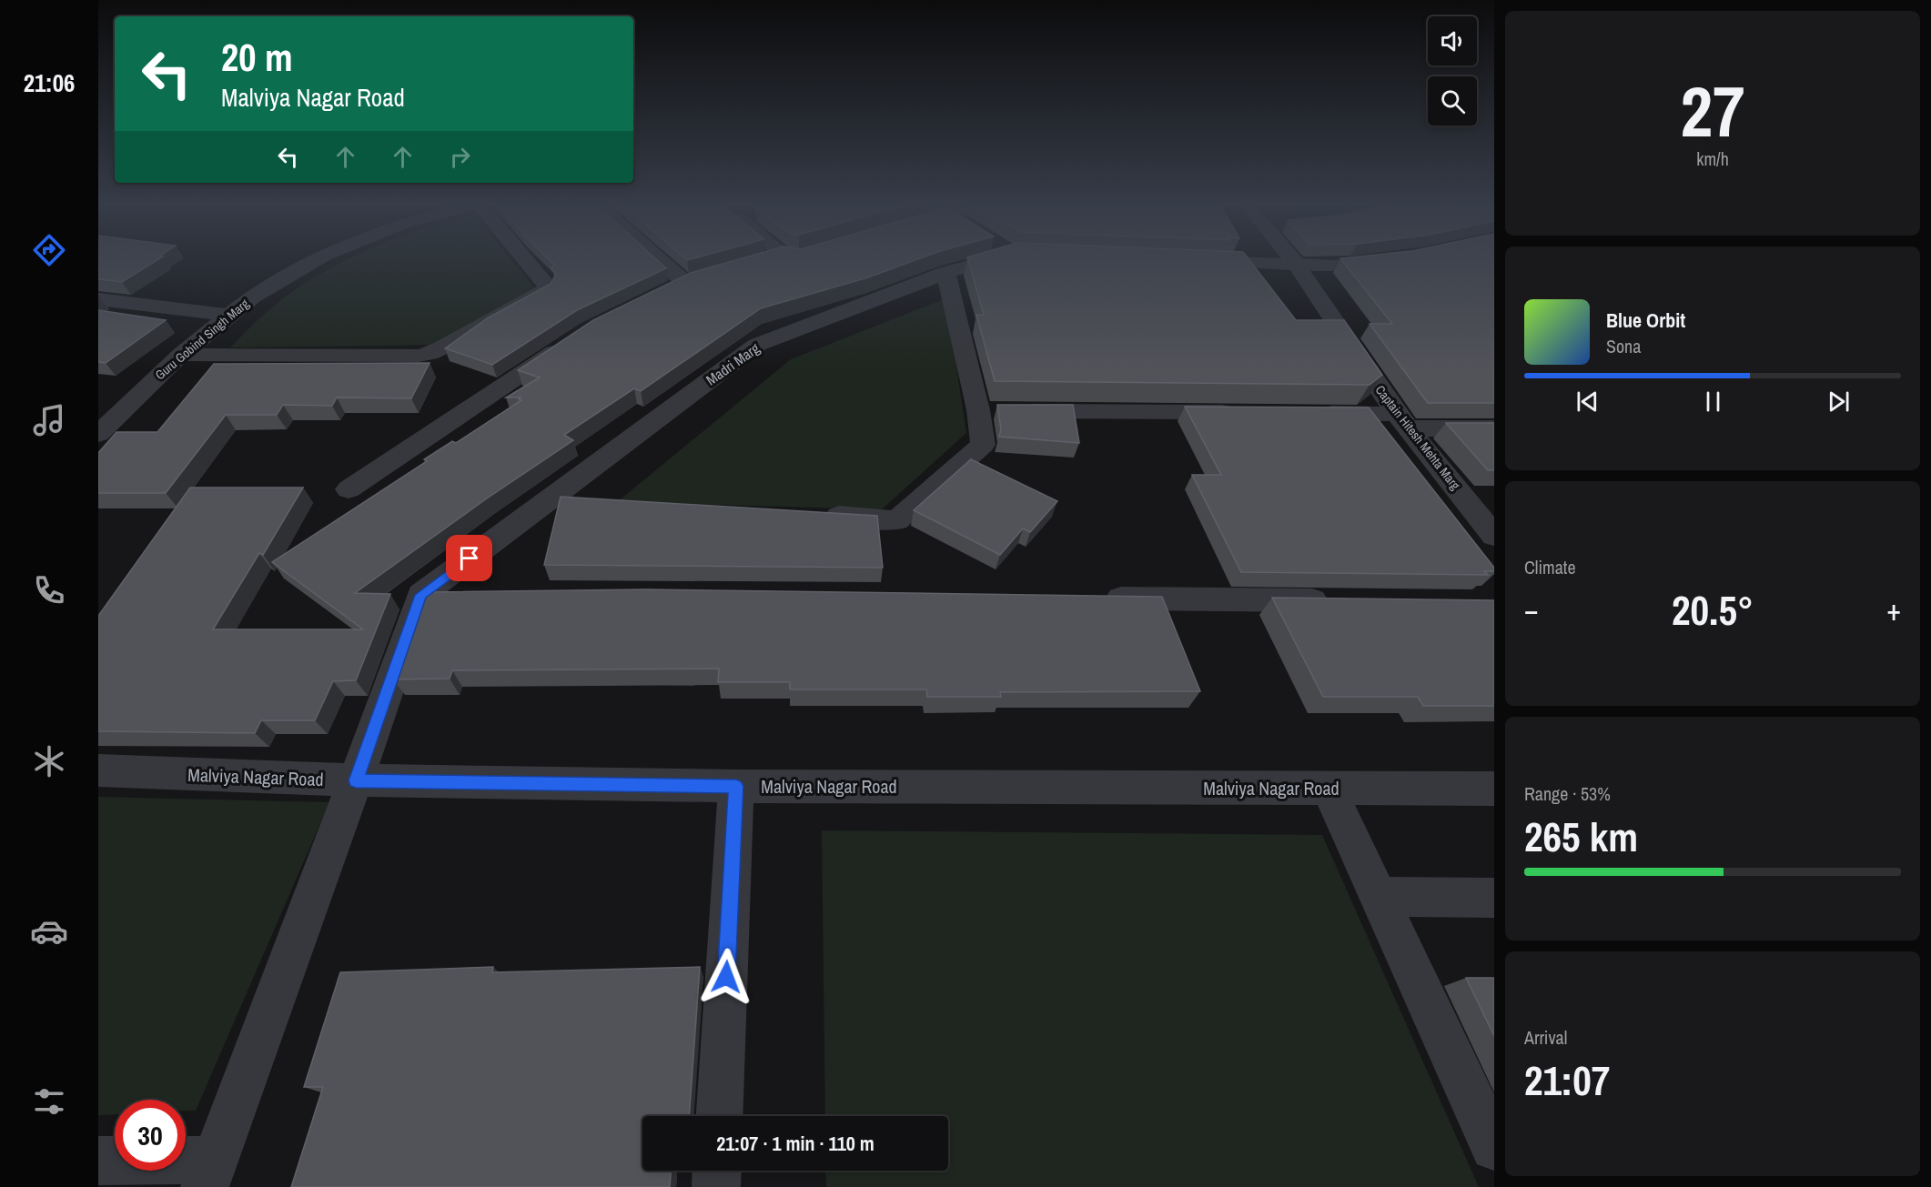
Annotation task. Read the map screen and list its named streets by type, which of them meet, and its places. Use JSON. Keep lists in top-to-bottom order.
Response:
{
  "streets": {
    "street": [
      "Guru Gobind Singh Marg",
      "Madri Marg",
      "Captain Hitesh Mehta Marg",
      "Malviya Nagar Road"
    ]
  },
  "page": {
    "tabs": "21:06",
    "tile": [
      ["27", "km/h"],
      "Climate",
      ["Range · 53%", "265 km"],
      ["Arrival", "21:07"]
    ],
    "turn": ["20 m", "Malviya Nagar Road"],
    "song": ["Blue Orbit", "Sona"],
    "heat": ["−", "20.5°", "+"],
    "limit": "30",
    "trip": "21:07 · 1 min · 110 m"
  }
}
